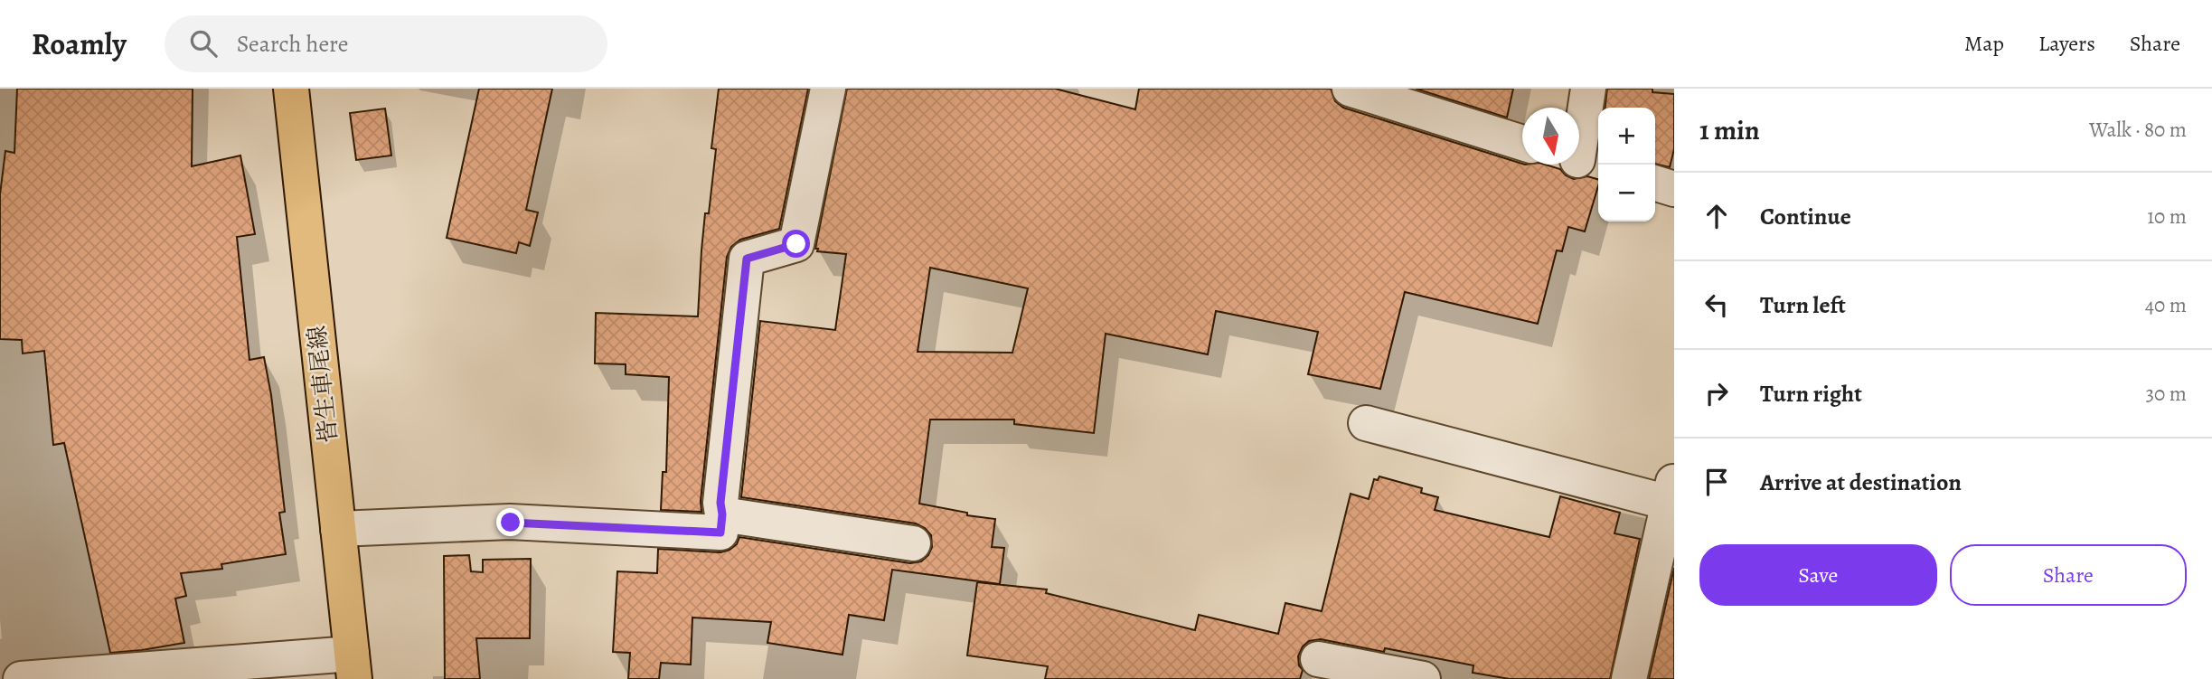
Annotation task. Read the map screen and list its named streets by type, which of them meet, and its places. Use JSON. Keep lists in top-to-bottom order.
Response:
{
  "streets": {
    "main road": ["皆生車尾線"]
  },
  "north": "bottom",
  "page": {
    "header": "Roamly",
    "search": "Search here",
    "nav": ["Map", "Layers", "Share"],
    "heading": ["1 min", "Walk · 80 m"],
    "map_buttons": ["+", "−"],
    "list": [
      ["Continue", "10 m"],
      ["Turn left", "40 m"],
      ["Turn right", "30 m"],
      "Arrive at destination"
    ],
    "buttons": ["Save", "Share"]
  }
}
